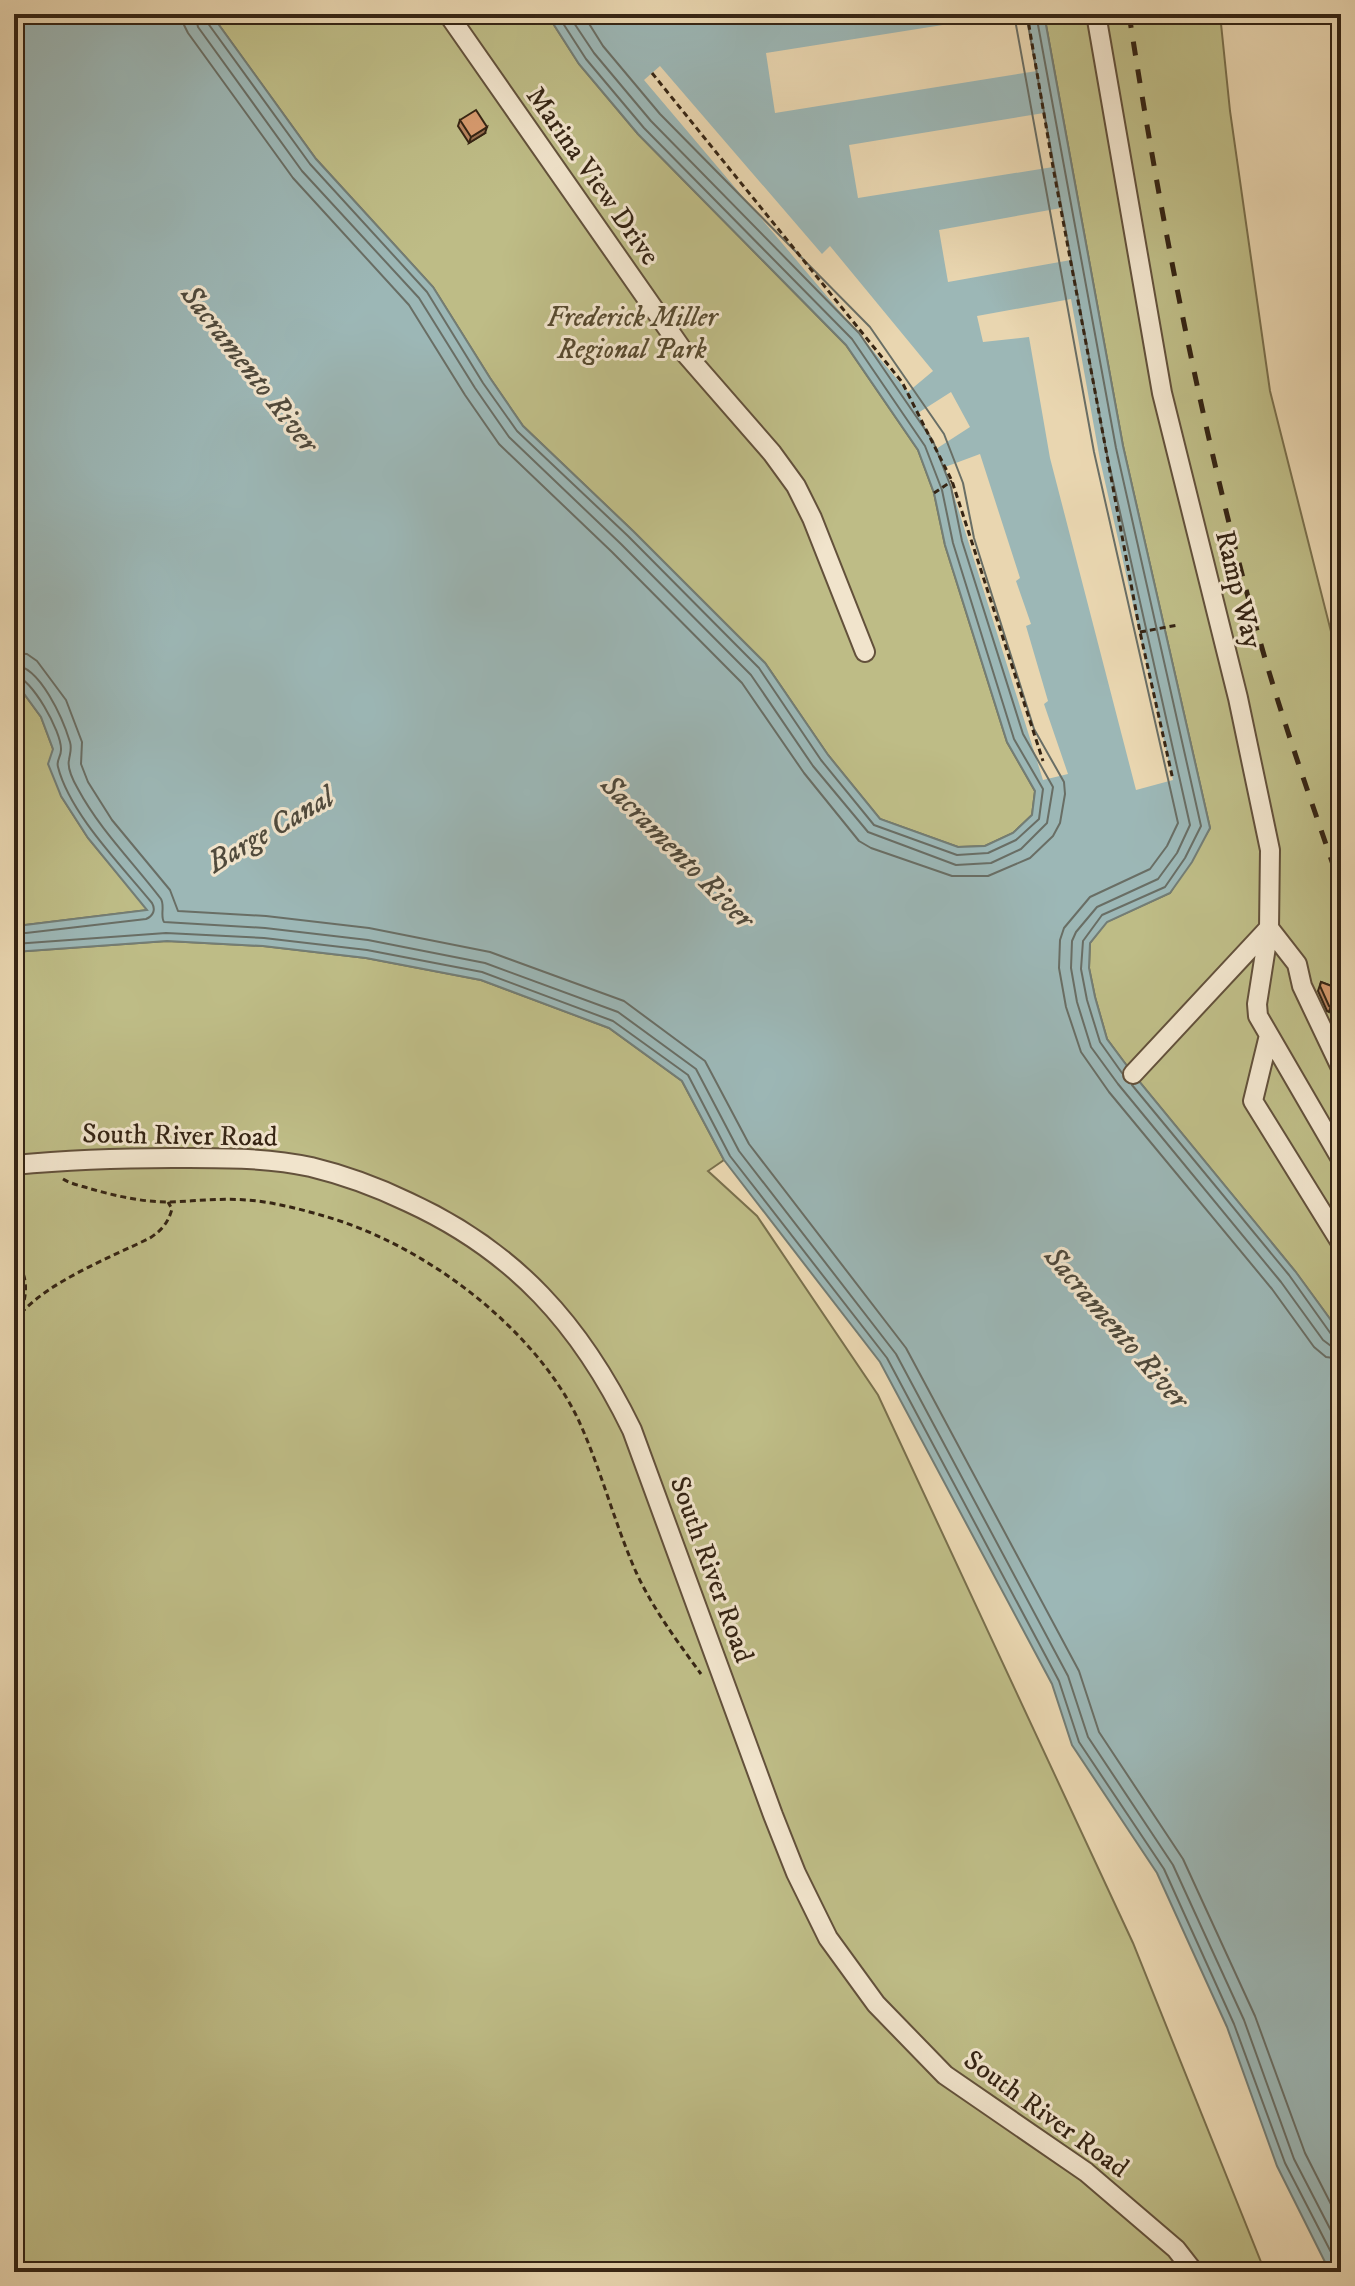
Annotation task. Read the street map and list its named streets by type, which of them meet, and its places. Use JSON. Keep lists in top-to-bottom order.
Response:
{
  "streets": {
    "street": ["Marina View Drive", "Ramp Way", "South River Road"]
  },
  "water": ["Sacramento River", "Barge Canal"],
  "parks": ["Frederick Miller Regional Park"]
}
